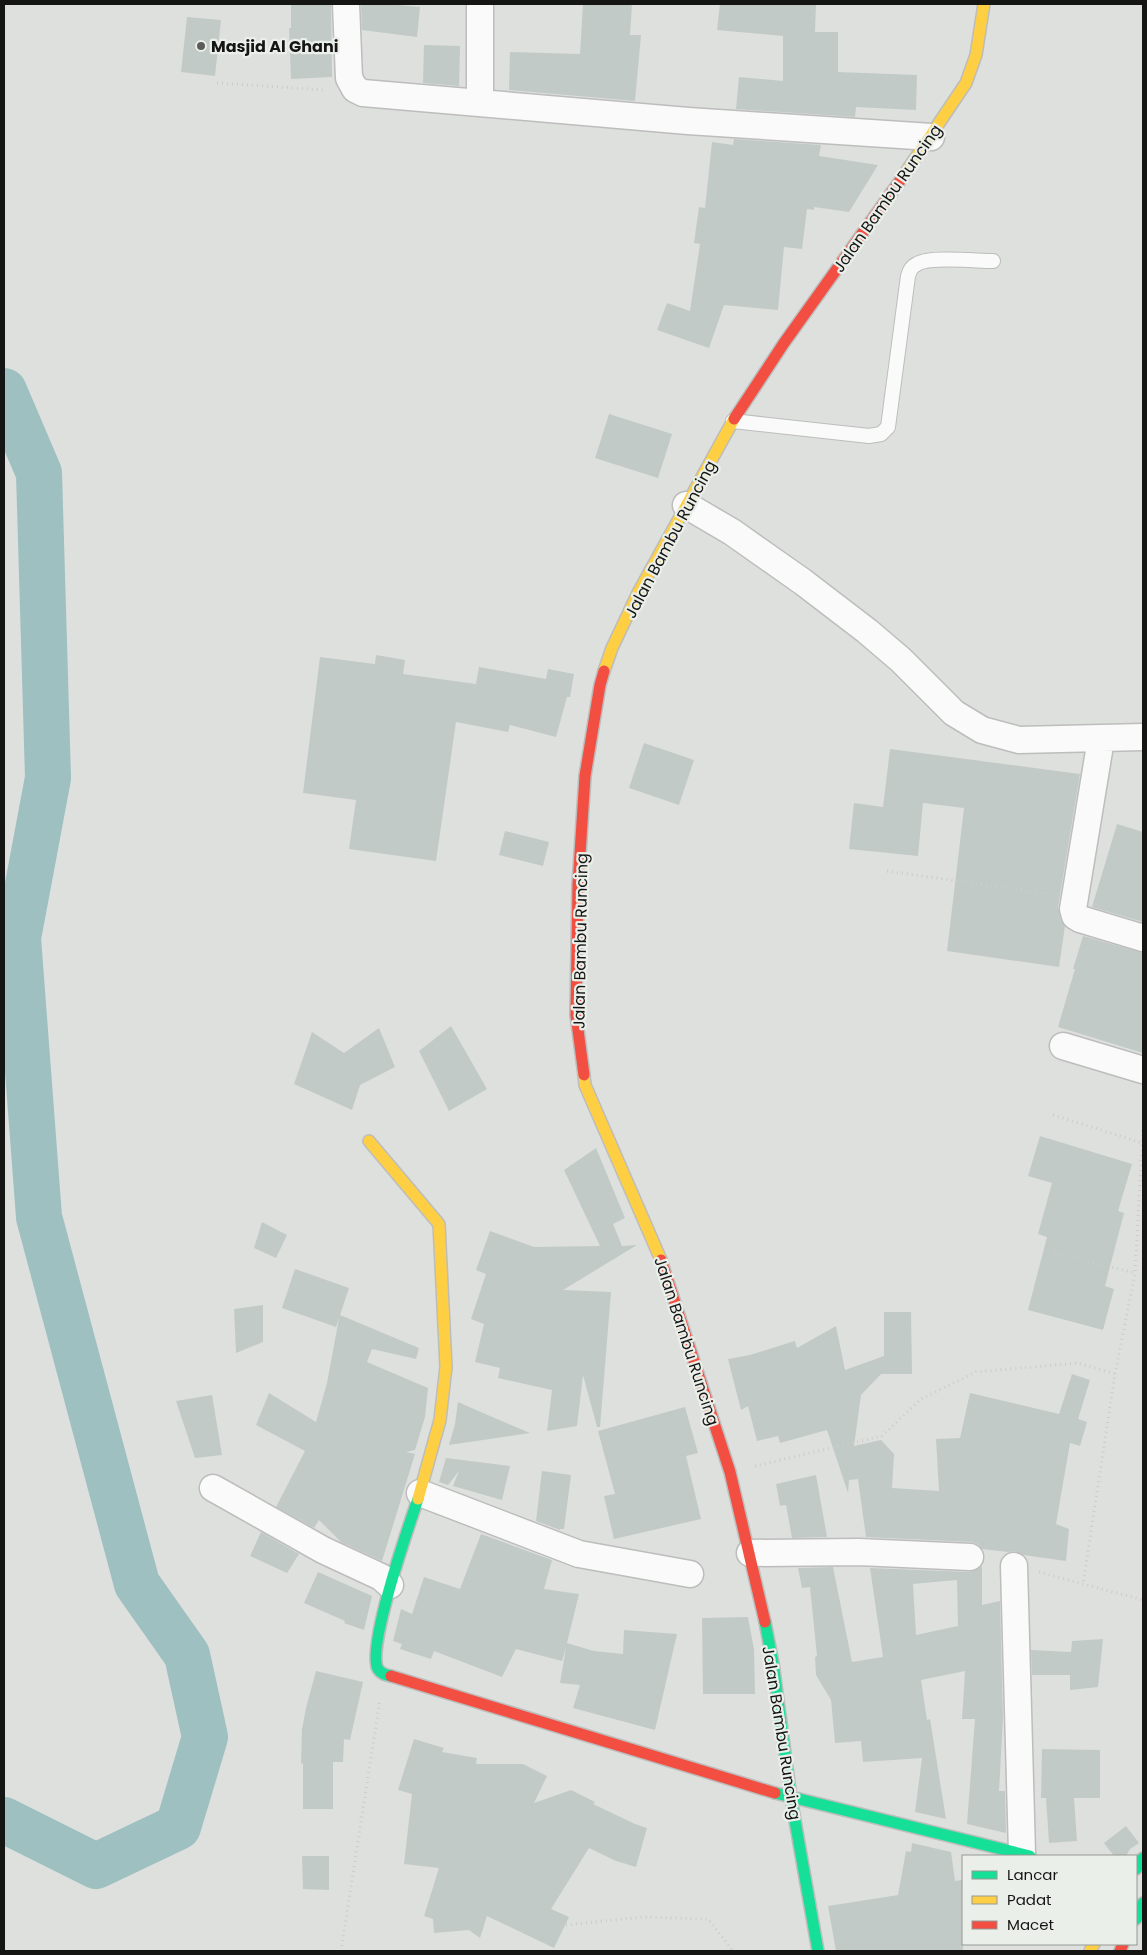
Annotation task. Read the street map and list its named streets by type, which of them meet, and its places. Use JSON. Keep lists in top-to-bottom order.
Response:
{
  "streets": {
    "street": ["Jalan Bambu Runcing"]
  },
  "places": ["Masjid Al Ghani"],
  "legend": ["Lancar", "Padat", "Macet"]
}
